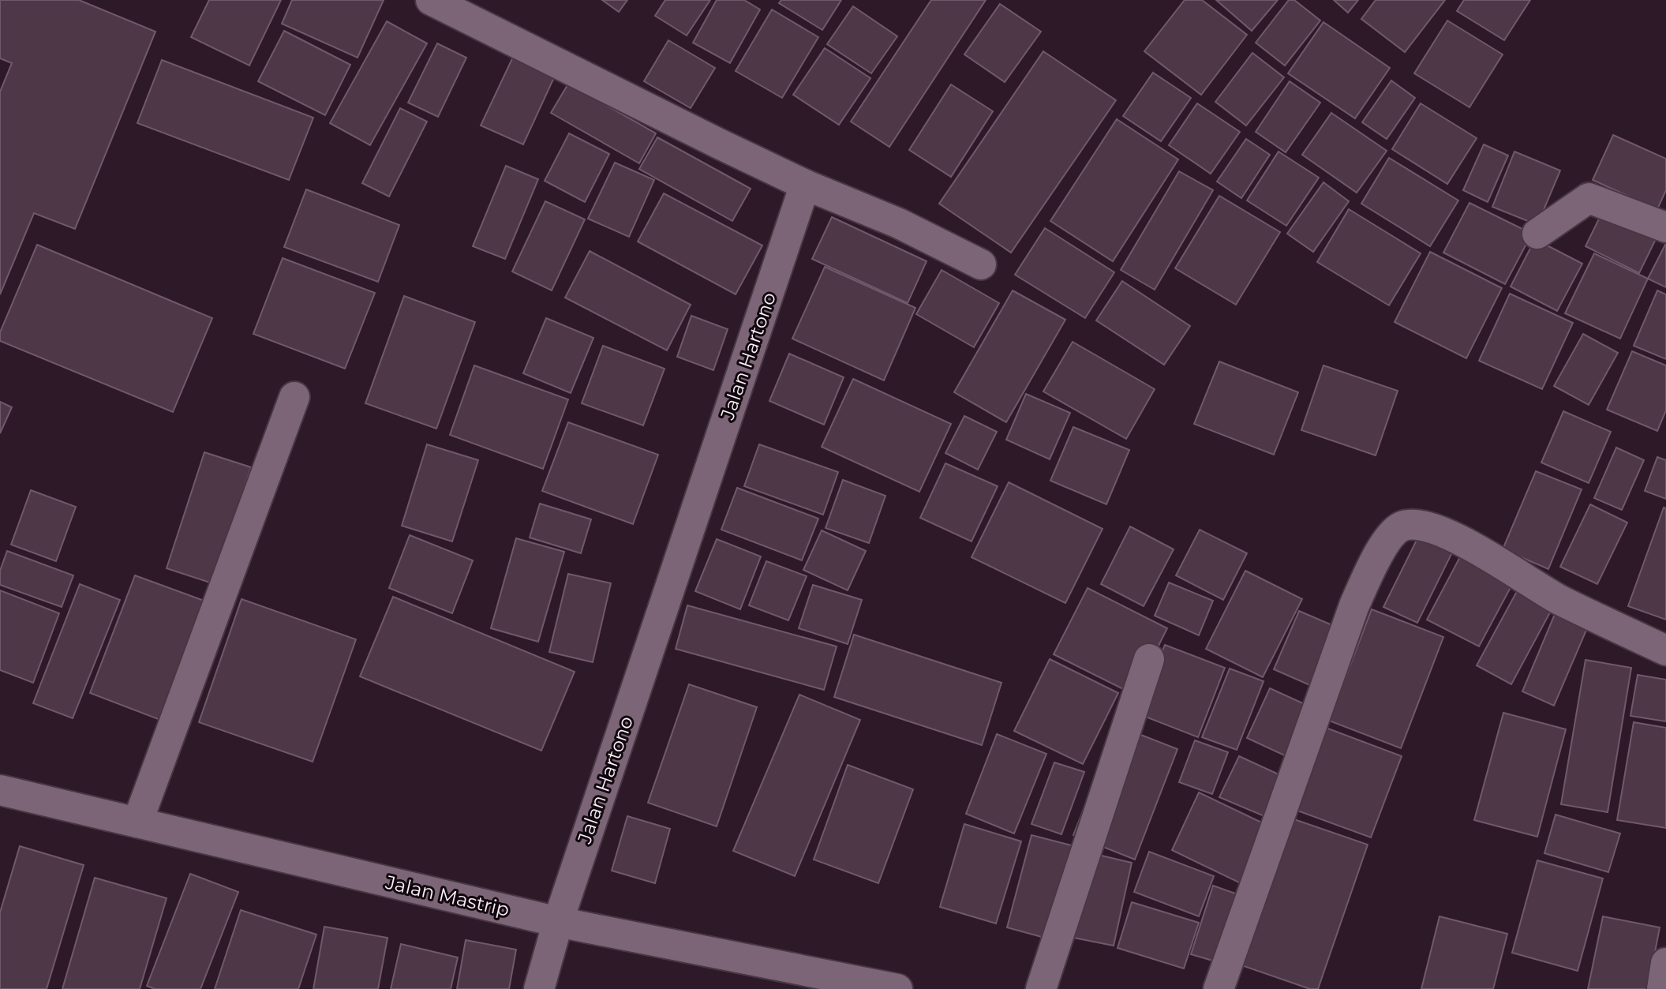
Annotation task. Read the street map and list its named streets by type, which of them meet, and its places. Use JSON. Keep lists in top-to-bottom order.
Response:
{
  "streets": {
    "street": ["Jalan Hartono", "Jalan Mastrip"]
  },
  "crossings": [
    ["Jalan Hartono", "Jalan Mastrip"]
  ]
}
